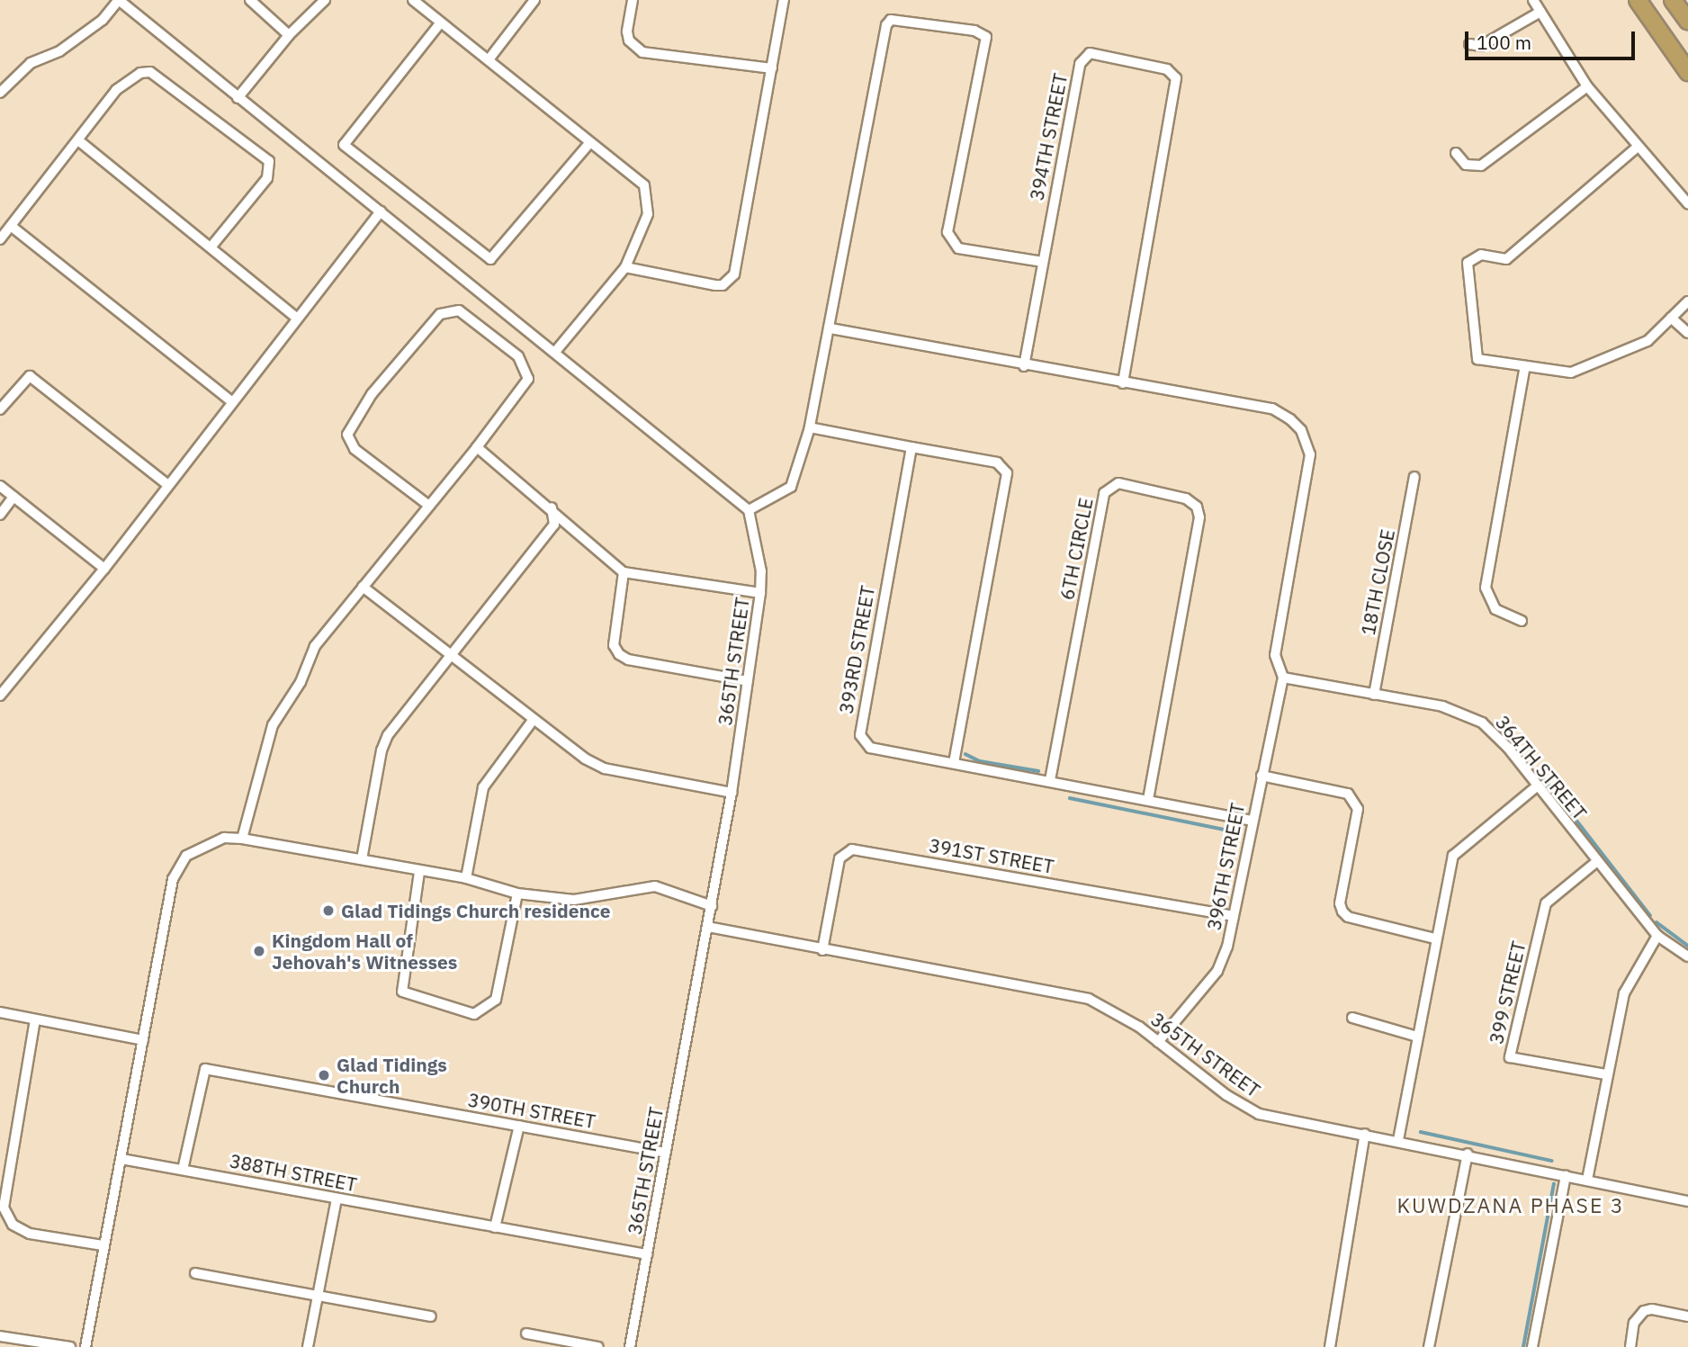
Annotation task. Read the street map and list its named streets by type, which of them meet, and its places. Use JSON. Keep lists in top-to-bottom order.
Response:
{
  "streets": {
    "street": [
      "394TH STREET",
      "6TH CIRCLE",
      "18TH CLOSE",
      "393RD STREET",
      "365TH STREET",
      "364TH STREET",
      "391ST STREET",
      "396TH STREET",
      "399 STREET",
      "390TH STREET",
      "388TH STREET"
    ]
  },
  "crossings": [
    ["6TH CIRCLE", "393RD STREET"],
    ["18TH CLOSE", "364TH STREET"],
    ["393RD STREET", "396TH STREET"],
    ["365TH STREET", "391ST STREET"],
    ["365TH STREET", "396TH STREET"],
    ["365TH STREET", "390TH STREET"],
    ["365TH STREET", "388TH STREET"],
    ["364TH STREET", "396TH STREET"],
    ["364TH STREET", "399 STREET"],
    ["391ST STREET", "396TH STREET"],
    ["390TH STREET", "388TH STREET"]
  ],
  "districts": ["KUWDZANA PHASE 3"],
  "places": ["Glad Tidings Church residence", "Kingdom Hall of Jehovah's Witnesses", "Glad Tidings Church"],
  "scale_bar": "100 m"
}
